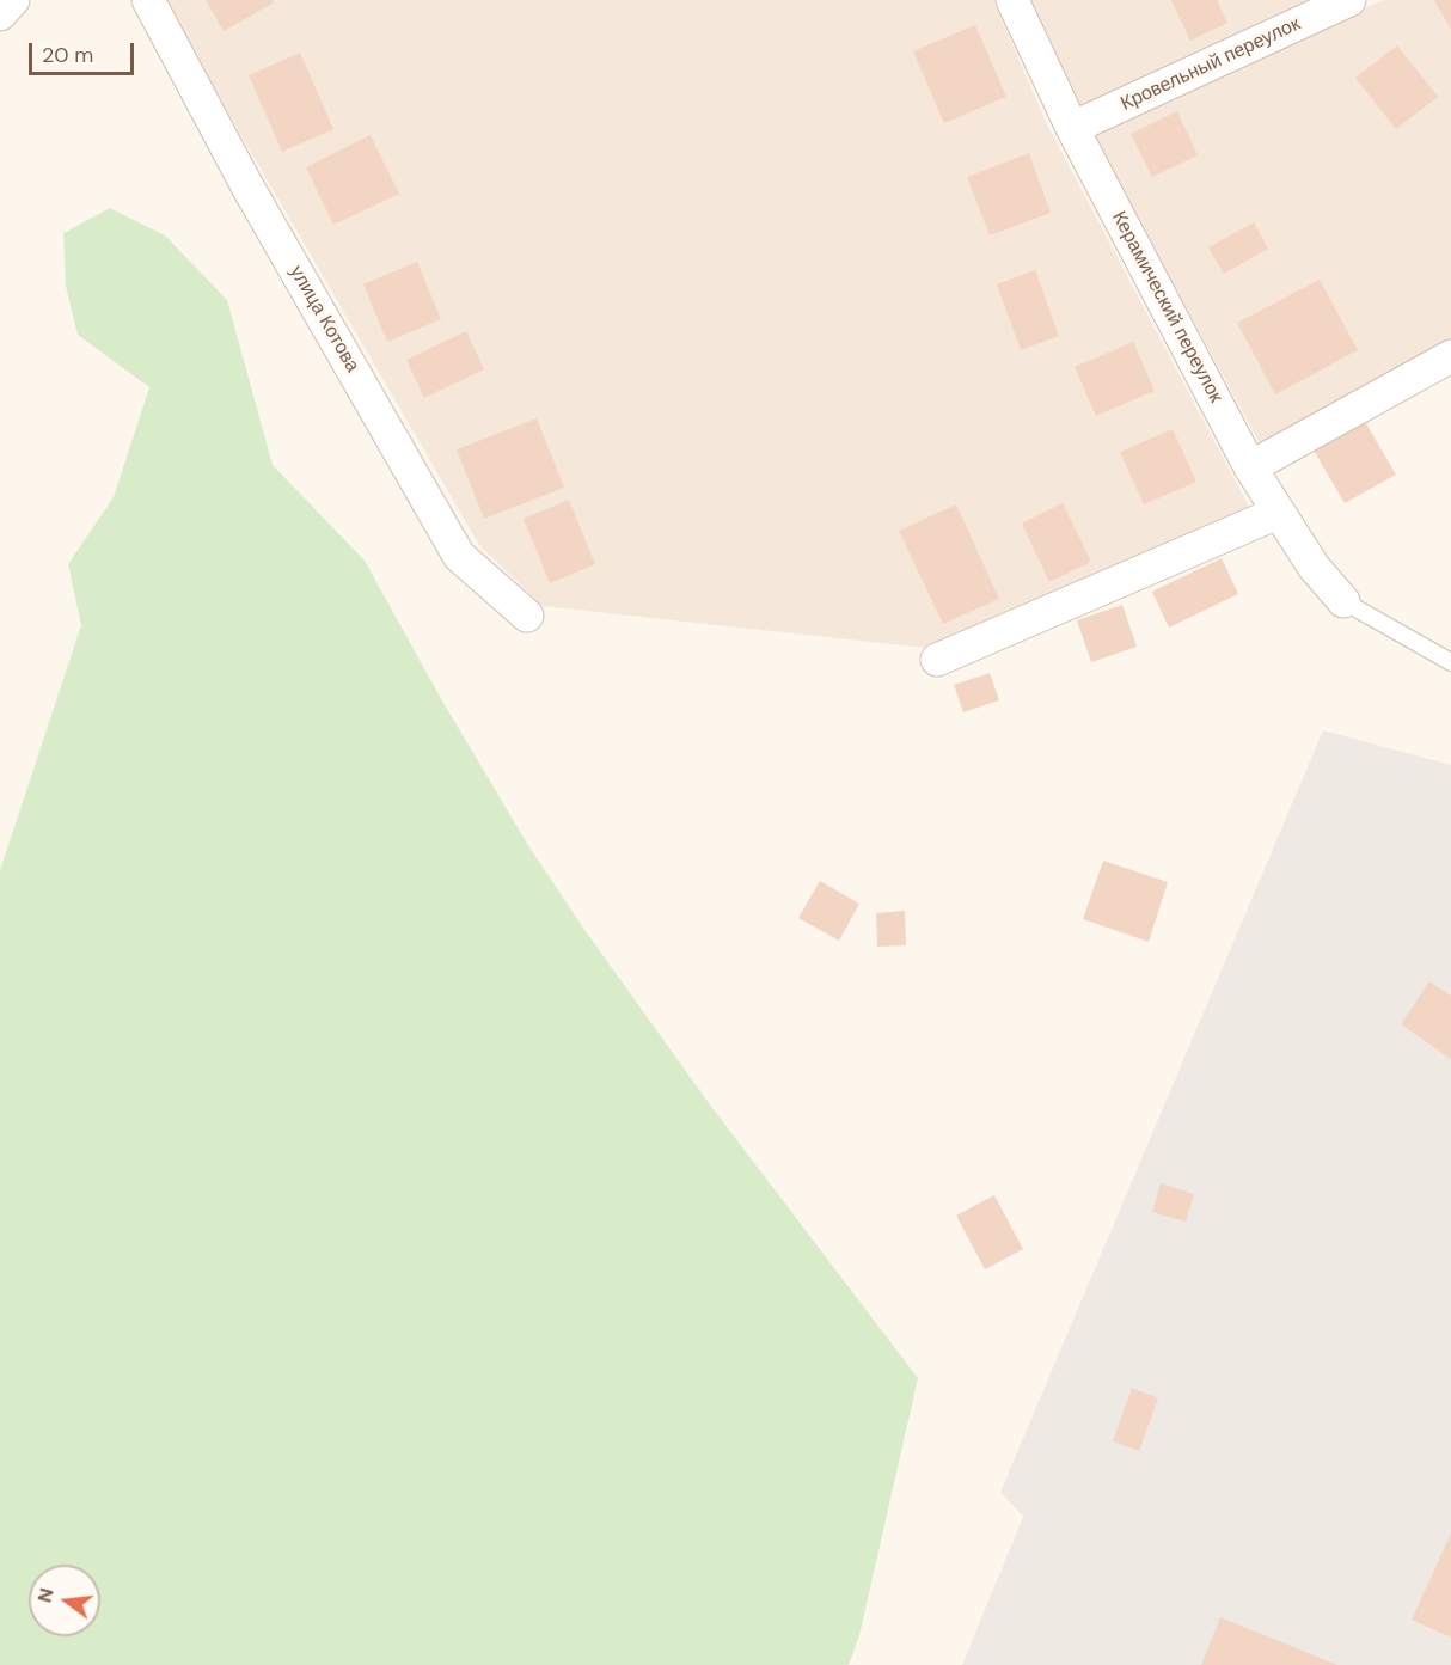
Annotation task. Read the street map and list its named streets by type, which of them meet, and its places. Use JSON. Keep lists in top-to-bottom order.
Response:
{
  "streets": {
    "street": ["Кровельный переулок", "Керамический переулок", "улица Котова"]
  },
  "crossings": [
    ["Кровельный переулок", "Керамический переулок"]
  ],
  "scale_bar": "20 m",
  "north": "left"
}
